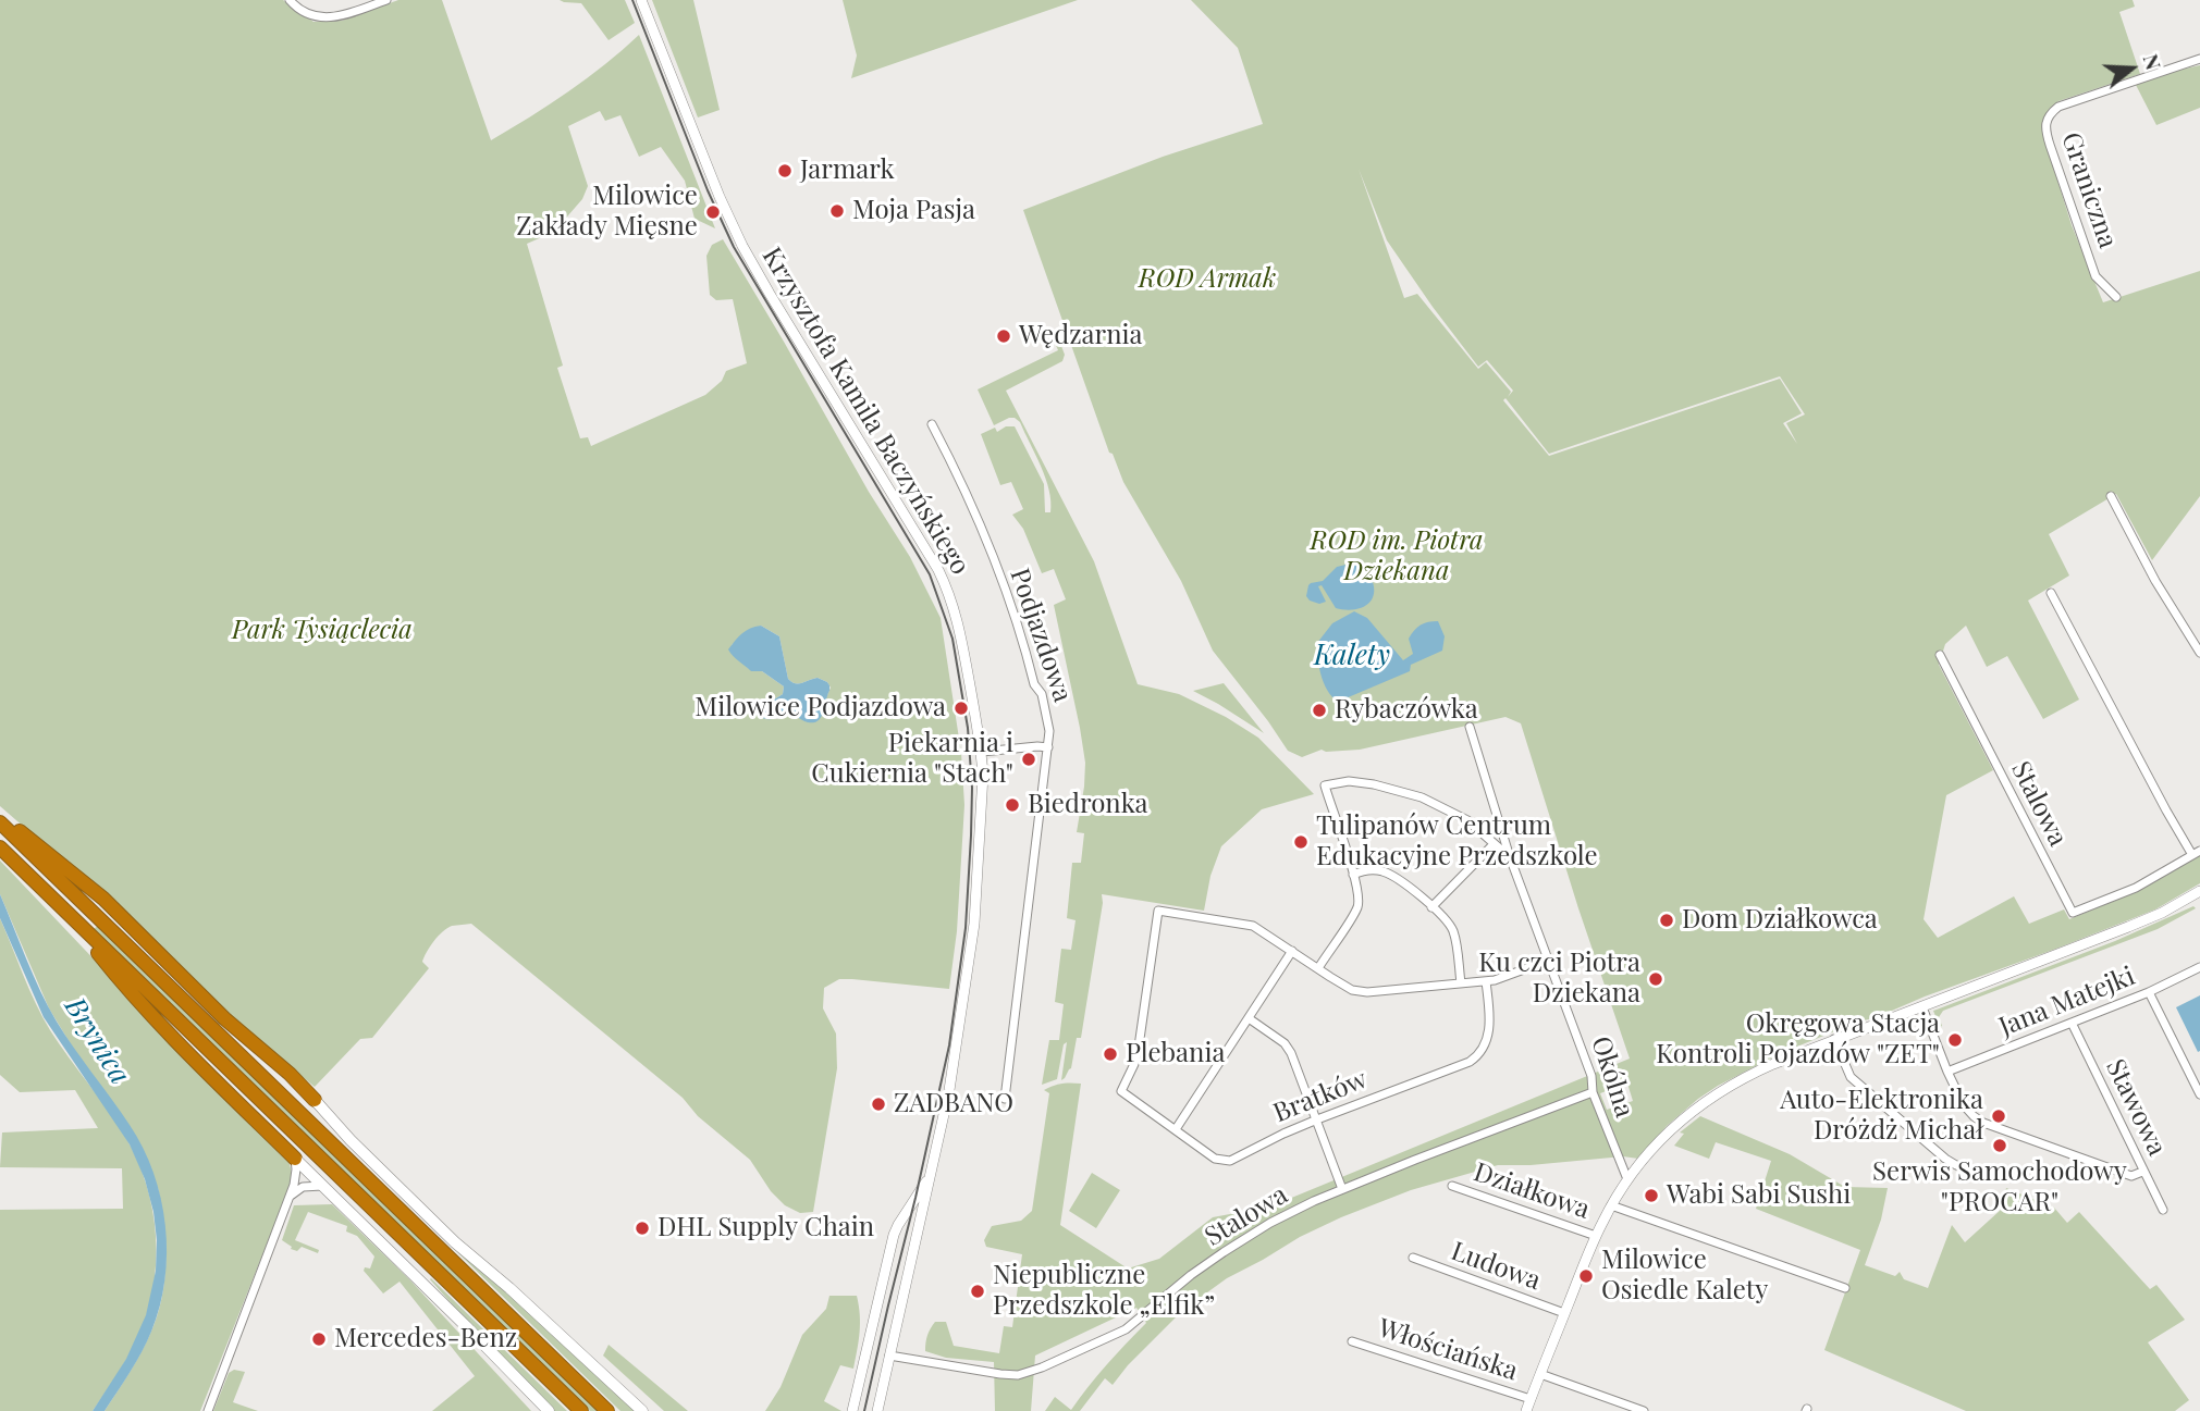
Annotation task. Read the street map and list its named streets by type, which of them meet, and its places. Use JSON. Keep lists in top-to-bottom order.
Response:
{
  "streets": {
    "street": [
      "Graniczna",
      "Krzysztofa Kamila Baczyńskiego",
      "Podjazdowa",
      "Stalowa",
      "Jana Matejki",
      "Okólna",
      "Bratków",
      "Stawowa",
      "Działkowa",
      "Ludowa",
      "Włościańska"
    ]
  },
  "crossings": [
    ["Krzysztofa Kamila Baczyńskiego", "Stalowa"],
    ["Stalowa", "Okólna"],
    ["Jana Matejki", "Stawowa"]
  ],
  "water": ["Kalety", "Brynica"],
  "parks": ["ROD Armak", "ROD im. Piotra Dziekana", "Park Tysiąclecia"],
  "places": [
    "Jarmark",
    "Moja Pasja",
    "Milowice Zakłady Mięsne",
    "Wędzarnia",
    "Milowice Podjazdowa",
    "Rybaczówka",
    "Piekarnia i Cukiernia \"Stach\"",
    "Biedronka",
    "Tulipanów Centrum Edukacyjne Przedszkole",
    "Dom Działkowca",
    "Ku czci Piotra Dziekana",
    "Okręgowa Stacja Kontroli Pojazdów \"ZET\"",
    "Plebania",
    "ZADBANO",
    "Auto-Elektronika Dróżdż Michał",
    "Serwis Samochodowy \"PROCAR\"",
    "Wabi Sabi Sushi",
    "DHL Supply Chain",
    "Milowice Osiedle Kalety",
    "Niepubliczne Przedszkole „Elfik”",
    "Mercedes-Benz"
  ],
  "north": "right"
}
